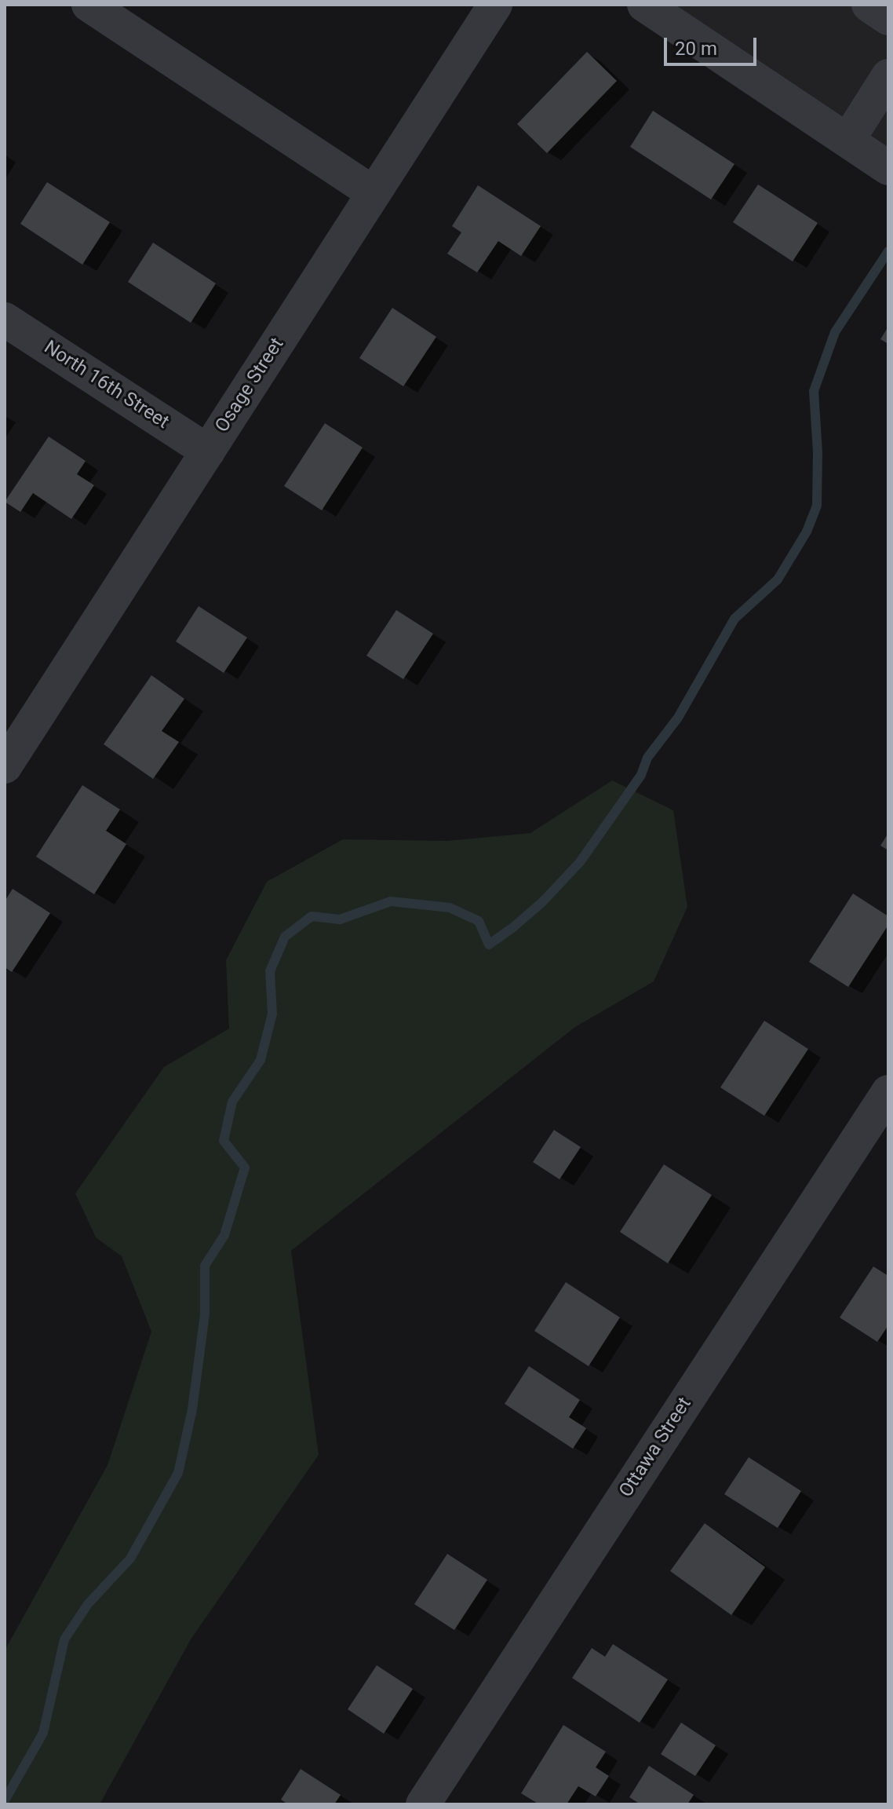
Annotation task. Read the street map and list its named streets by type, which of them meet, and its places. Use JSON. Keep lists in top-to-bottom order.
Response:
{
  "streets": {
    "street": ["North 16th Street", "Osage Street", "Ottawa Street"]
  },
  "crossings": [
    ["North 16th Street", "Osage Street"]
  ],
  "scale_bar": "20 m"
}
